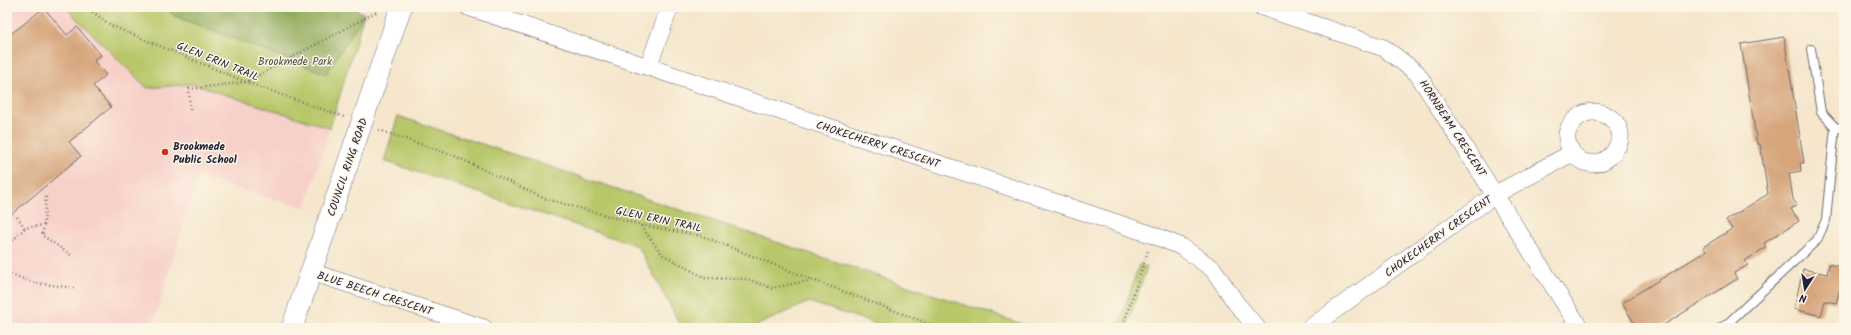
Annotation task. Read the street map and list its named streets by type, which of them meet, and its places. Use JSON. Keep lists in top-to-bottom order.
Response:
{
  "streets": {
    "street": [
      "HORNBEAM CRESCENT",
      "CHOKECHERRY CRESCENT",
      "COUNCIL RING ROAD",
      "BLUE BEECH CRESCENT"
    ],
    "path": ["GLEN ERIN TRAIL"]
  },
  "crossings": [
    ["HORNBEAM CRESCENT", "CHOKECHERRY CRESCENT"],
    ["COUNCIL RING ROAD", "BLUE BEECH CRESCENT"]
  ],
  "parks": ["Brookmede Park"],
  "places": ["Brookmede Public School"],
  "north": "bottom"
}
